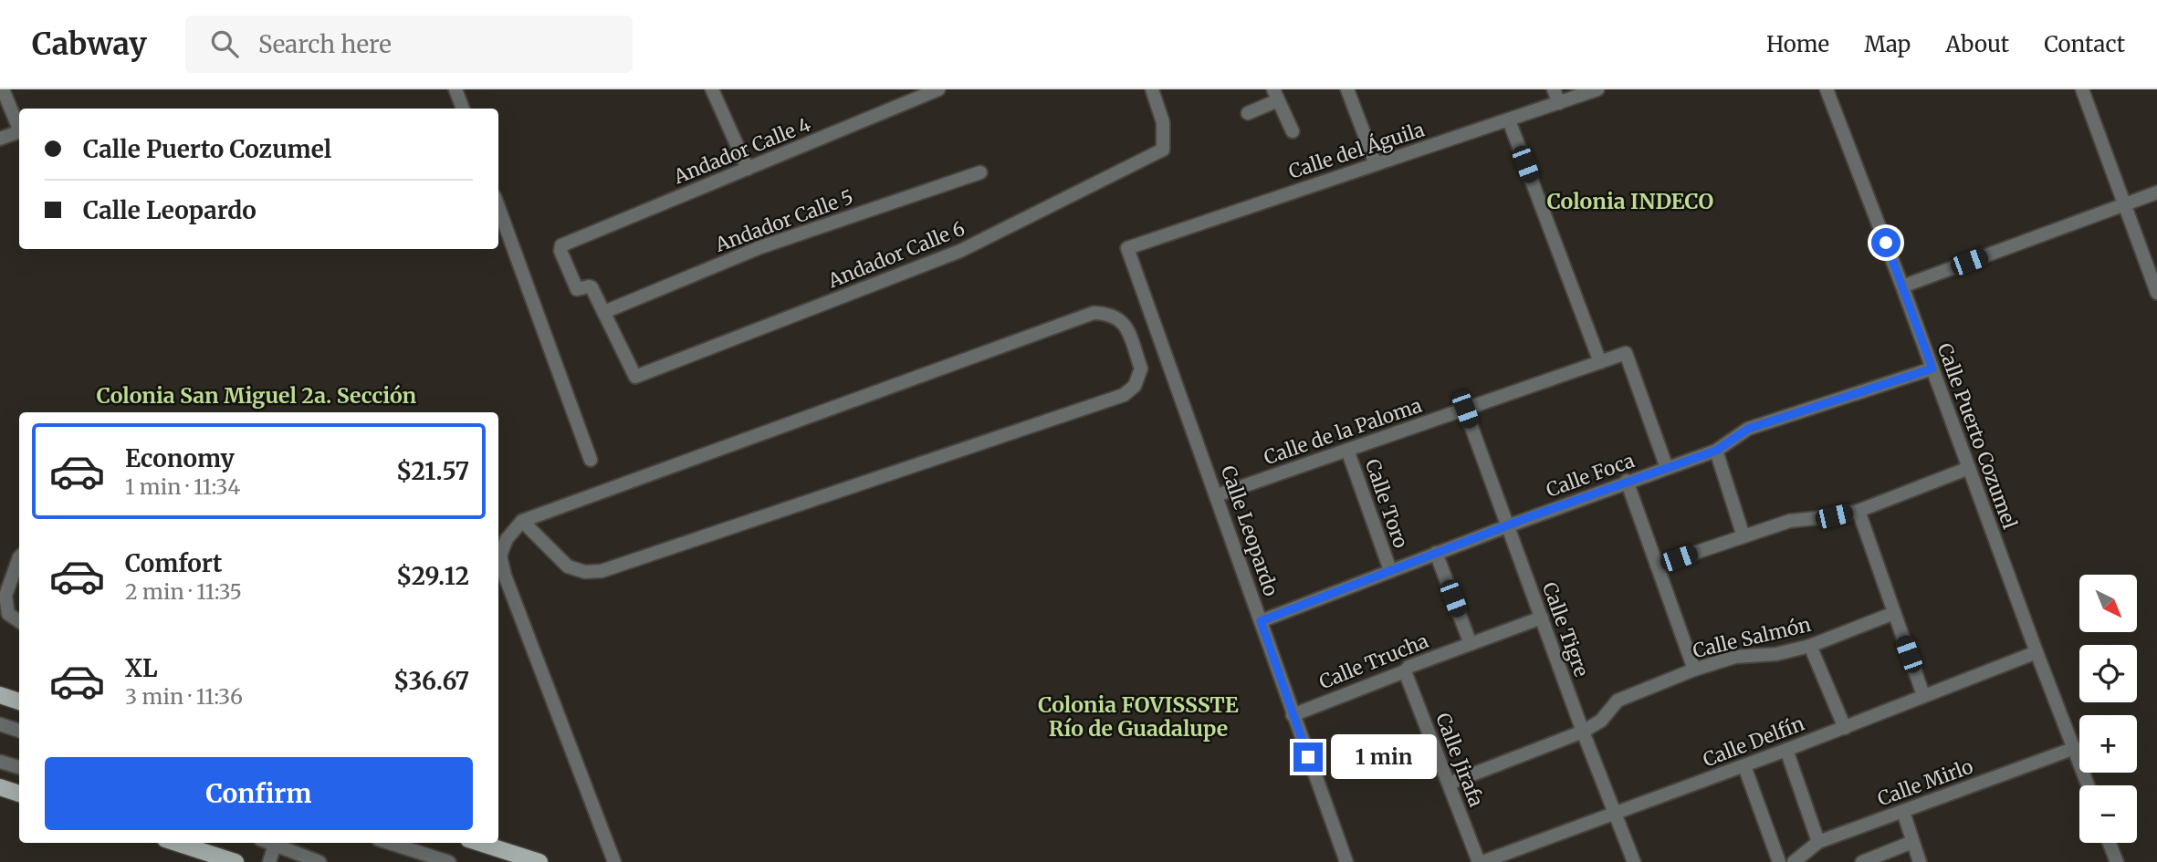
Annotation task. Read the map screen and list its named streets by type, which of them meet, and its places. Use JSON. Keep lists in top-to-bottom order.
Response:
{
  "streets": {
    "street": [
      "Andador Calle 4",
      "Calle del Águila",
      "Andador Calle 5",
      "Andador Calle 6",
      "Calle de la Paloma",
      "Calle Puerto Cozumel",
      "Calle Foca",
      "Calle Toro",
      "Calle Leopardo",
      "Calle Tigre",
      "Calle Salmón",
      "Calle Trucha",
      "Calle Delfín",
      "Calle Jirafa",
      "Calle Mirlo"
    ]
  },
  "crossings": [
    ["Andador Calle 4", "Andador Calle 5"],
    ["Andador Calle 4", "Andador Calle 6"],
    ["Calle del Águila", "Calle Leopardo"],
    ["Andador Calle 5", "Andador Calle 6"],
    ["Calle de la Paloma", "Calle Foca"],
    ["Calle de la Paloma", "Calle Toro"],
    ["Calle de la Paloma", "Calle Leopardo"],
    ["Calle de la Paloma", "Calle Tigre"],
    ["Calle Puerto Cozumel", "Calle Foca"],
    ["Calle Puerto Cozumel", "Calle Delfín"],
    ["Calle Puerto Cozumel", "Calle Mirlo"],
    ["Calle Foca", "Calle Toro"],
    ["Calle Foca", "Calle Leopardo"],
    ["Calle Foca", "Calle Tigre"],
    ["Calle Toro", "Calle Trucha"],
    ["Calle Leopardo", "Calle Trucha"],
    ["Calle Tigre", "Calle Salmón"],
    ["Calle Tigre", "Calle Trucha"],
    ["Calle Tigre", "Calle Delfín"],
    ["Calle Salmón", "Calle Jirafa"],
    ["Calle Trucha", "Calle Jirafa"],
    ["Calle Delfín", "Calle Jirafa"]
  ],
  "districts": ["Colonia INDECO", "Colonia San Miguel 2a. Sección", "Colonia FOVISSSTE Río de Guadalupe"],
  "north": "bottom right",
  "page": {
    "header": "Cabway",
    "search": "Search here",
    "nav": [
      "Home",
      "Map",
      "About",
      "Contact"
    ],
    "banner": ["Calle Puerto Cozumel", "Calle Leopardo"],
    "list": [
      {
        "name": "Economy",
        "note": "1 min · 11:34",
        "value": "$21.57"
      },
      {
        "name": "Comfort",
        "note": "2 min · 11:35",
        "value": "$29.12"
      },
      {
        "name": "XL",
        "note": "3 min · 11:36",
        "value": "$36.67"
      }
    ],
    "map_buttons": ["+", "−"],
    "bubble": "1 min",
    "buttons": "Confirm"
  }
}
